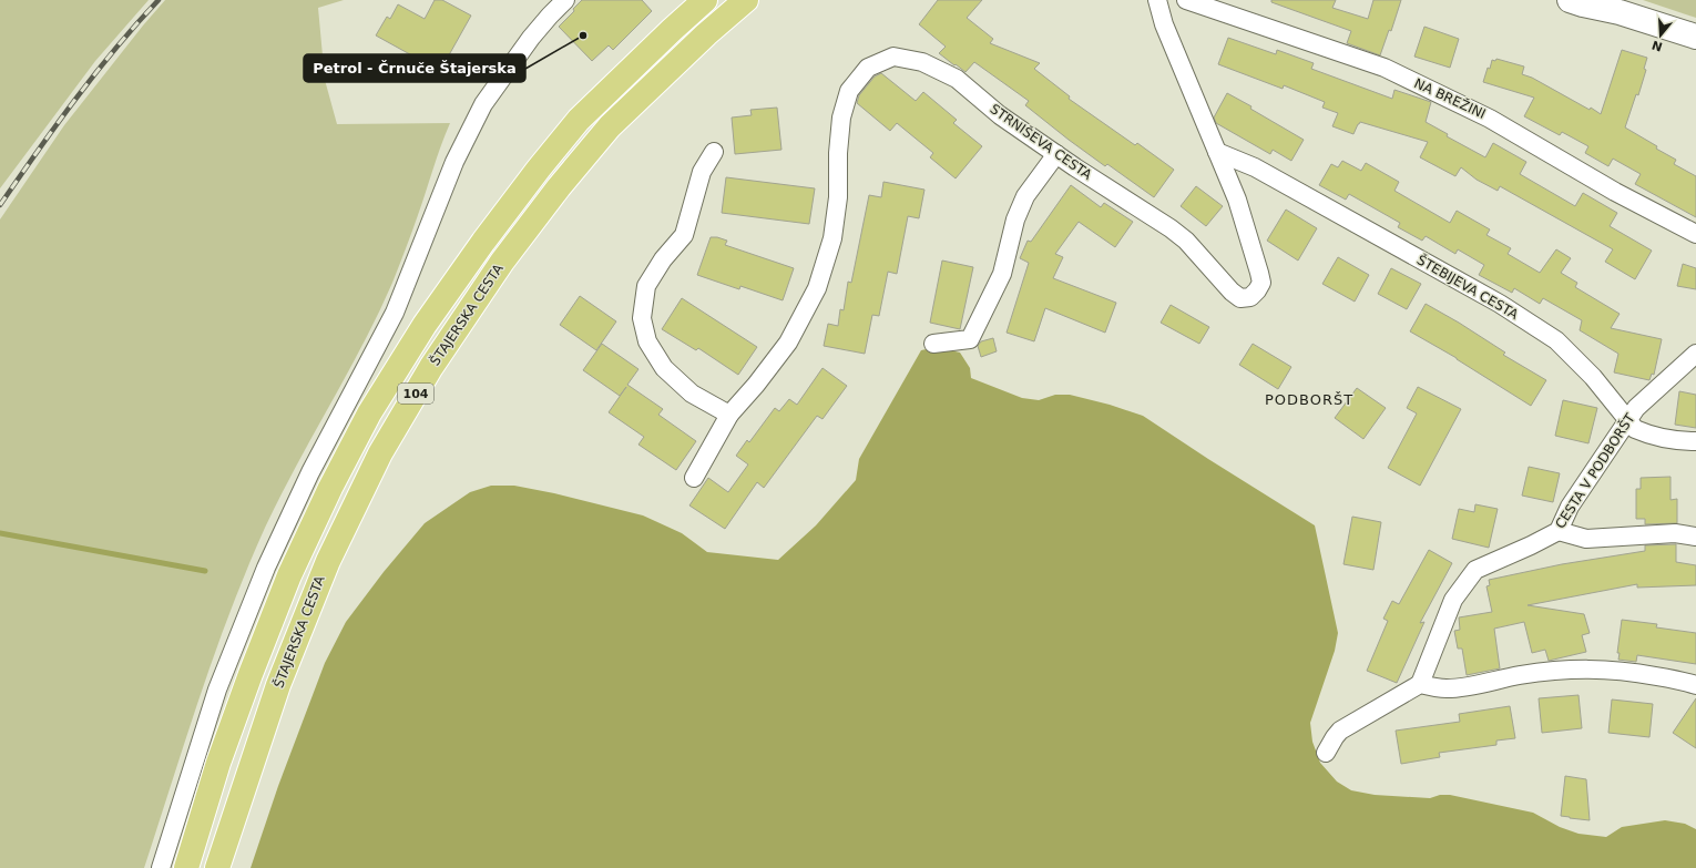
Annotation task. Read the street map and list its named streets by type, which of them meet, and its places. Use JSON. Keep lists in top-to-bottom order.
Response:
{
  "streets": {
    "main road": ["ŠTAJERSKA CESTA", "104"],
    "street": [
      "NA BREŽINI",
      "STRNIŠEVA CESTA",
      "ŠTEBIJEVA CESTA",
      "CESTA V PODBORŠT"
    ]
  },
  "crossings": [
    ["STRNIŠEVA CESTA", "ŠTEBIJEVA CESTA"],
    ["ŠTEBIJEVA CESTA", "CESTA V PODBORŠT"]
  ],
  "districts": ["PODBORŠT"],
  "places": ["Petrol - Črnuče Štajerska"],
  "north": "bottom"
}
